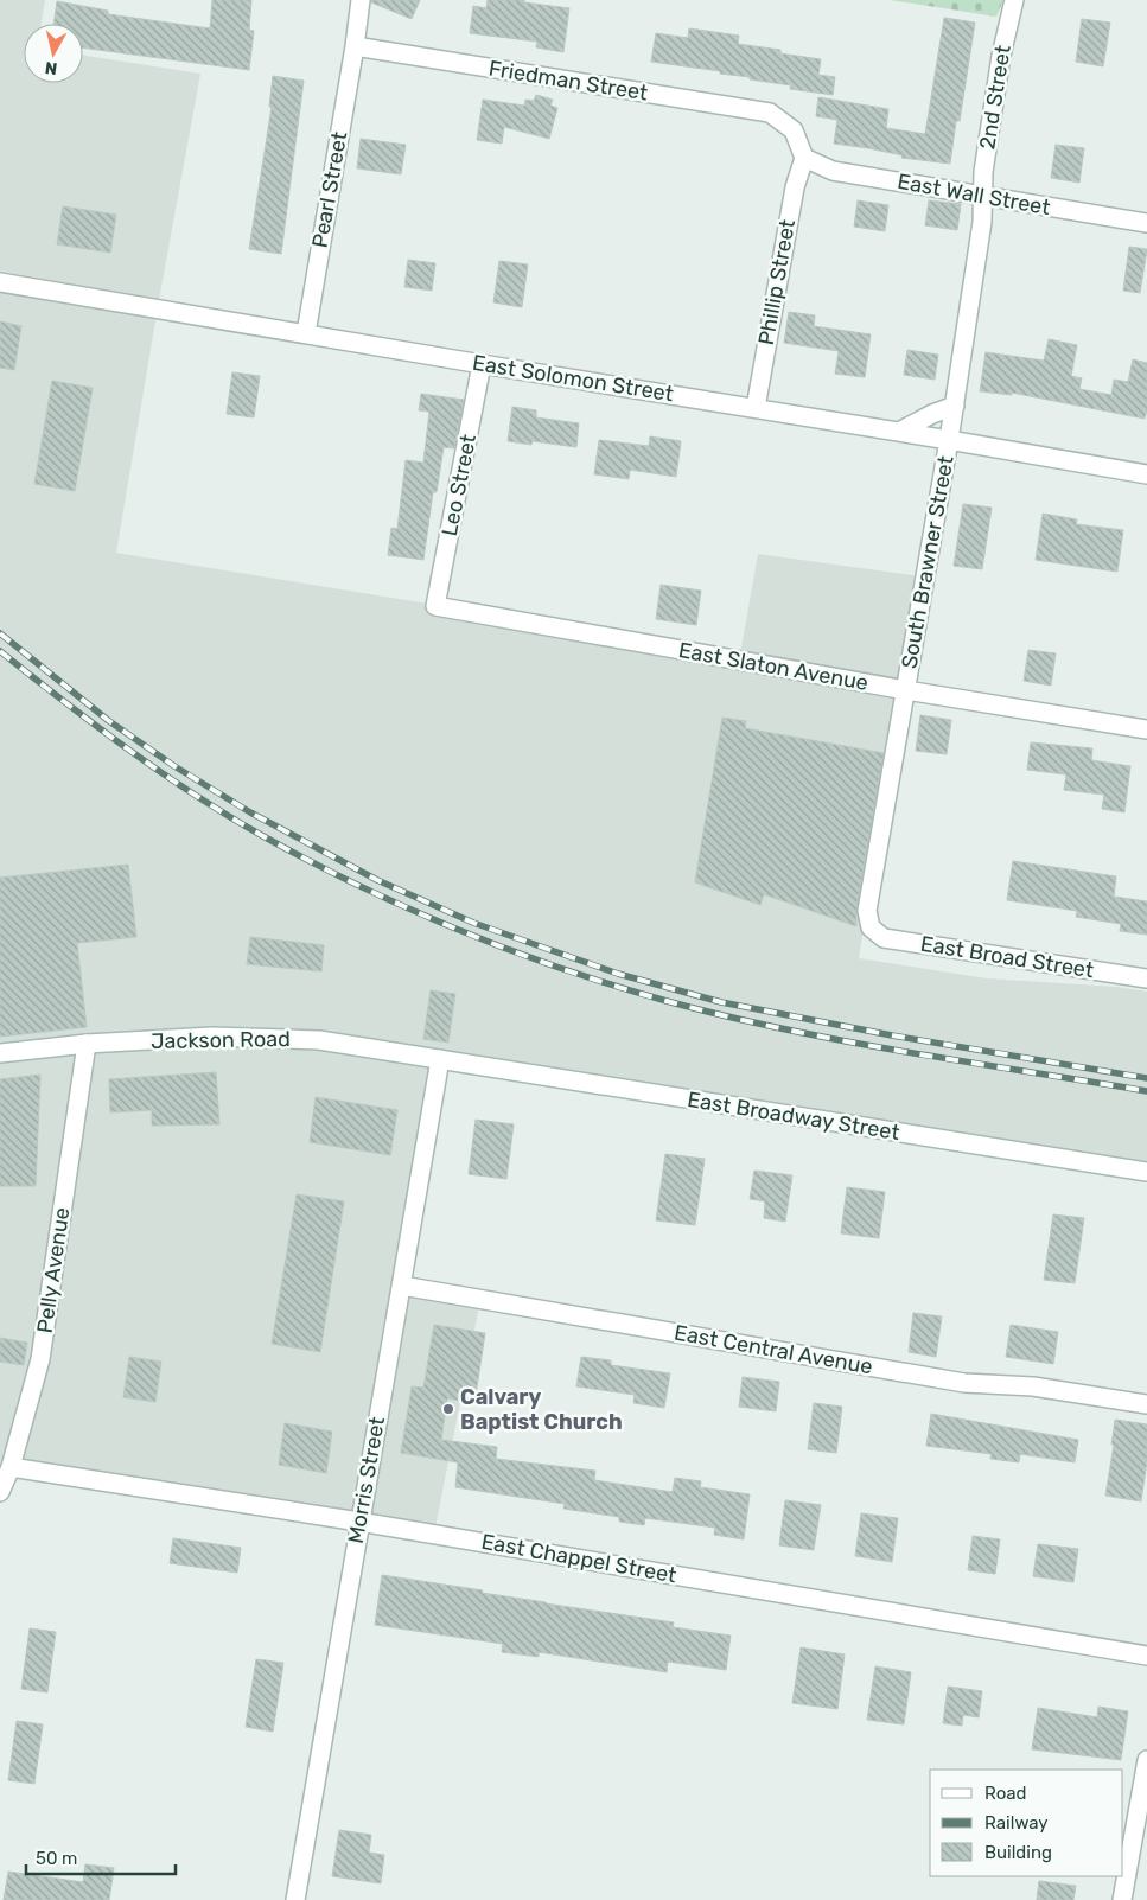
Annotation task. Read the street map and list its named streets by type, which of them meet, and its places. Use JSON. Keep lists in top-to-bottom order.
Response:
{
  "streets": {
    "street": [
      "Friedman Street",
      "2nd Street",
      "Pearl Street",
      "East Wall Street",
      "Phillip Street",
      "East Solomon Street",
      "Leo Street",
      "South Brawner Street",
      "East Slaton Avenue",
      "East Broad Street",
      "Jackson Road",
      "East Broadway Street",
      "Pelly Avenue",
      "East Central Avenue",
      "Morris Street",
      "East Chappel Street"
    ]
  },
  "crossings": [
    ["Friedman Street", "Pearl Street"],
    ["Friedman Street", "East Wall Street"],
    ["Friedman Street", "Phillip Street"],
    ["2nd Street", "East Wall Street"],
    ["2nd Street", "South Brawner Street"],
    ["Pearl Street", "East Solomon Street"],
    ["East Wall Street", "Phillip Street"],
    ["East Wall Street", "South Brawner Street"],
    ["Phillip Street", "East Solomon Street"],
    ["East Solomon Street", "Leo Street"],
    ["East Solomon Street", "South Brawner Street"],
    ["Leo Street", "East Slaton Avenue"],
    ["South Brawner Street", "East Slaton Avenue"],
    ["South Brawner Street", "East Broad Street"],
    ["Jackson Road", "East Broadway Street"],
    ["Jackson Road", "Pelly Avenue"],
    ["Jackson Road", "Morris Street"],
    ["East Broadway Street", "Morris Street"],
    ["Pelly Avenue", "East Chappel Street"],
    ["East Central Avenue", "Morris Street"],
    ["Morris Street", "East Chappel Street"]
  ],
  "places": ["Calvary Baptist Church"],
  "legend": ["Road", "Railway", "Building"],
  "scale_bar": "50 m",
  "north": "bottom"
}
